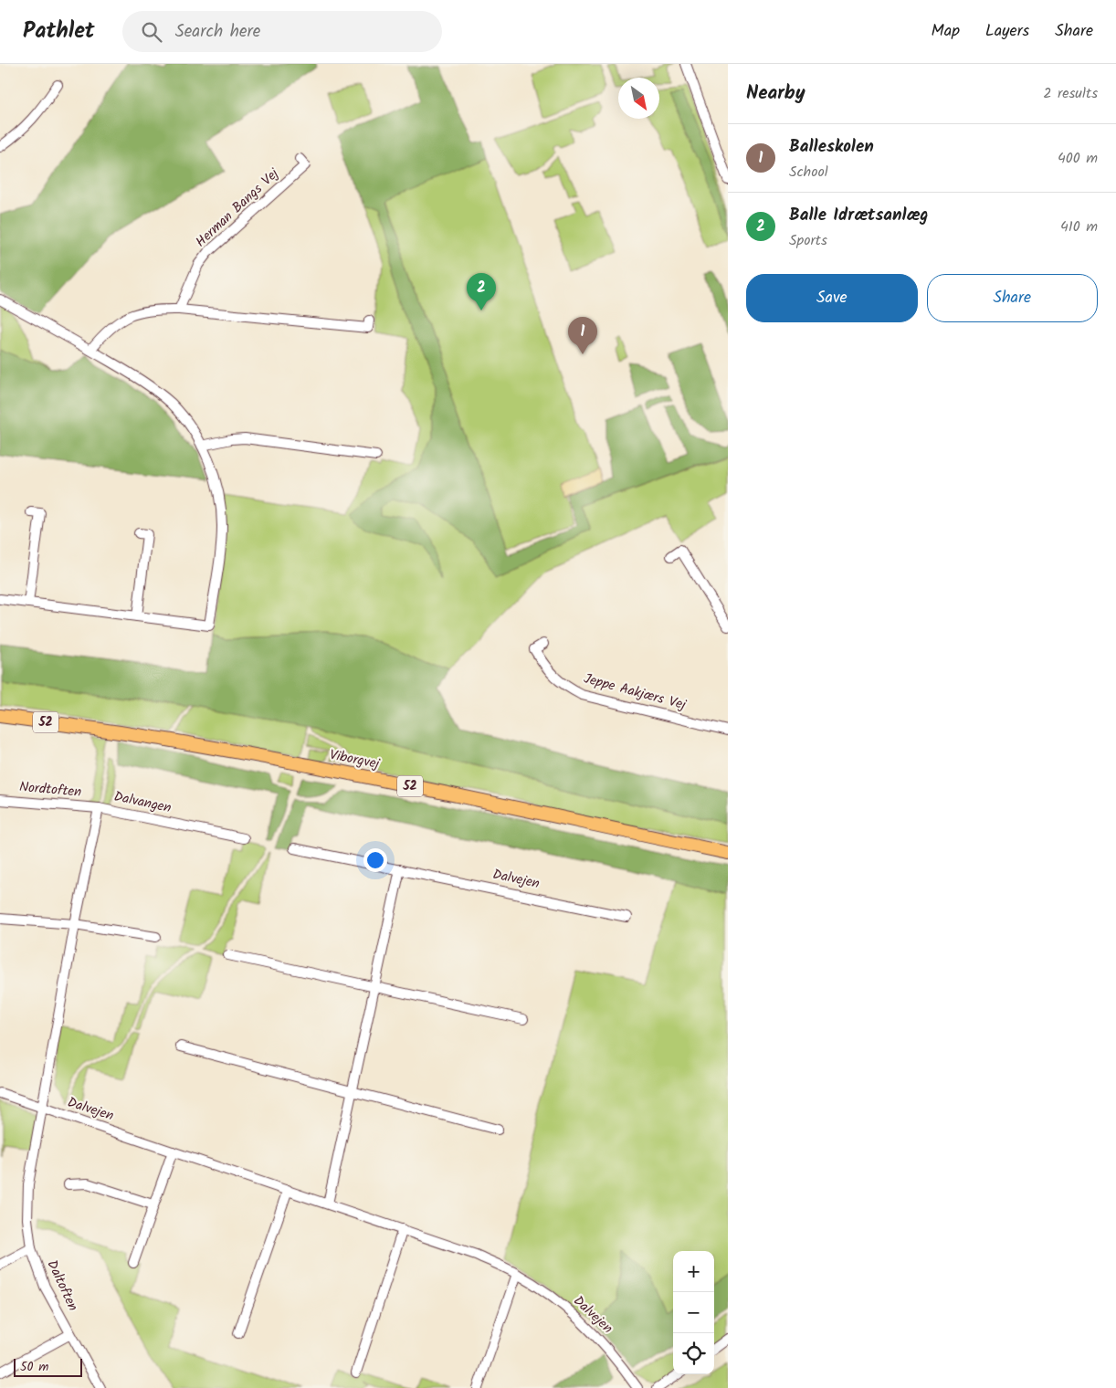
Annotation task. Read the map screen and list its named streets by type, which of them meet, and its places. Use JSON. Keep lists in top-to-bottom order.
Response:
{
  "streets": {
    "main road": ["52", "Viborgvej"],
    "street": [
      "Herman Bangs Vej",
      "Jeppe Aakjærs Vej",
      "Nordtoften",
      "Dalvangen",
      "Dalvejen",
      "Daltoften"
    ]
  },
  "crossings": [
    ["Nordtoften", "Dalvangen"],
    ["Dalvangen", "Dalvejen"],
    ["Dalvangen", "Daltoften"],
    ["Dalvejen", "Daltoften"]
  ],
  "scale_bar": "50 m",
  "north": "bottom right",
  "page": {
    "header": "Pathlet",
    "search": "Search here",
    "nav": ["Map", "Layers", "Share"],
    "heading": ["Nearby", "2 results"],
    "list": [
      {
        "mark": "1",
        "name": "Balleskolen",
        "note": "School",
        "value": "400 m"
      },
      {
        "mark": "2",
        "name": "Balle Idrætsanlæg",
        "note": "Sports",
        "value": "410 m"
      }
    ],
    "buttons": ["Save", "Share"],
    "pins": ["2", "1"],
    "map_buttons": ["+", "−"],
    "scale": "50 m"
  }
}
